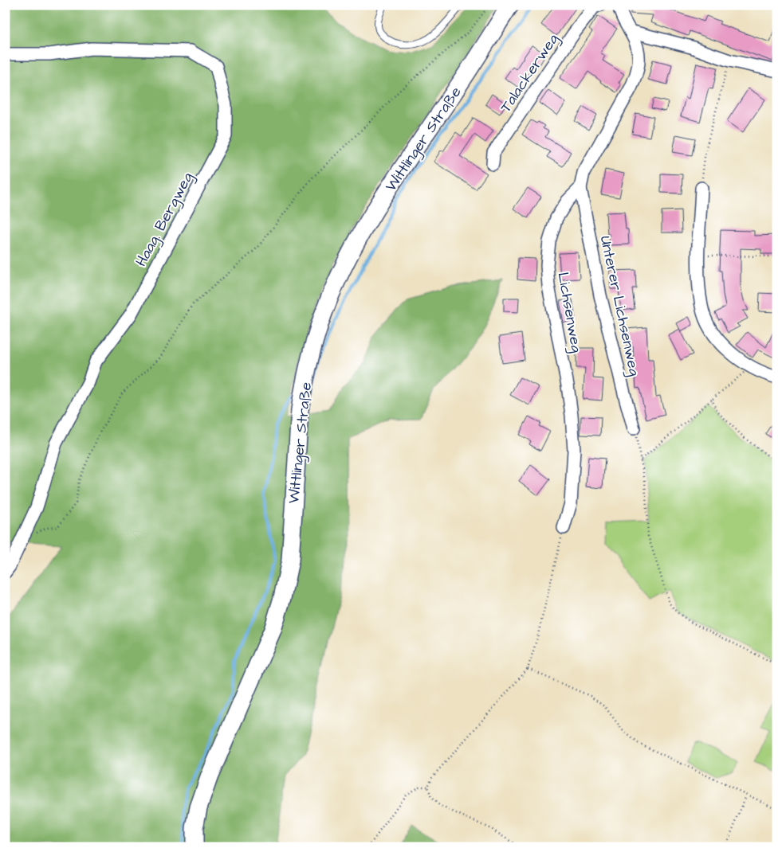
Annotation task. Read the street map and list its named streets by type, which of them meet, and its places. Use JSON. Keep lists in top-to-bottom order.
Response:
{
  "streets": {
    "street": [
      "Talackerweg",
      "Wittlinger Straße",
      "Haag. Bergweg",
      "Unterer Lichsenweg",
      "Lichsenweg"
    ]
  },
  "crossings": [
    ["Unterer Lichsenweg", "Lichsenweg"]
  ]
}
